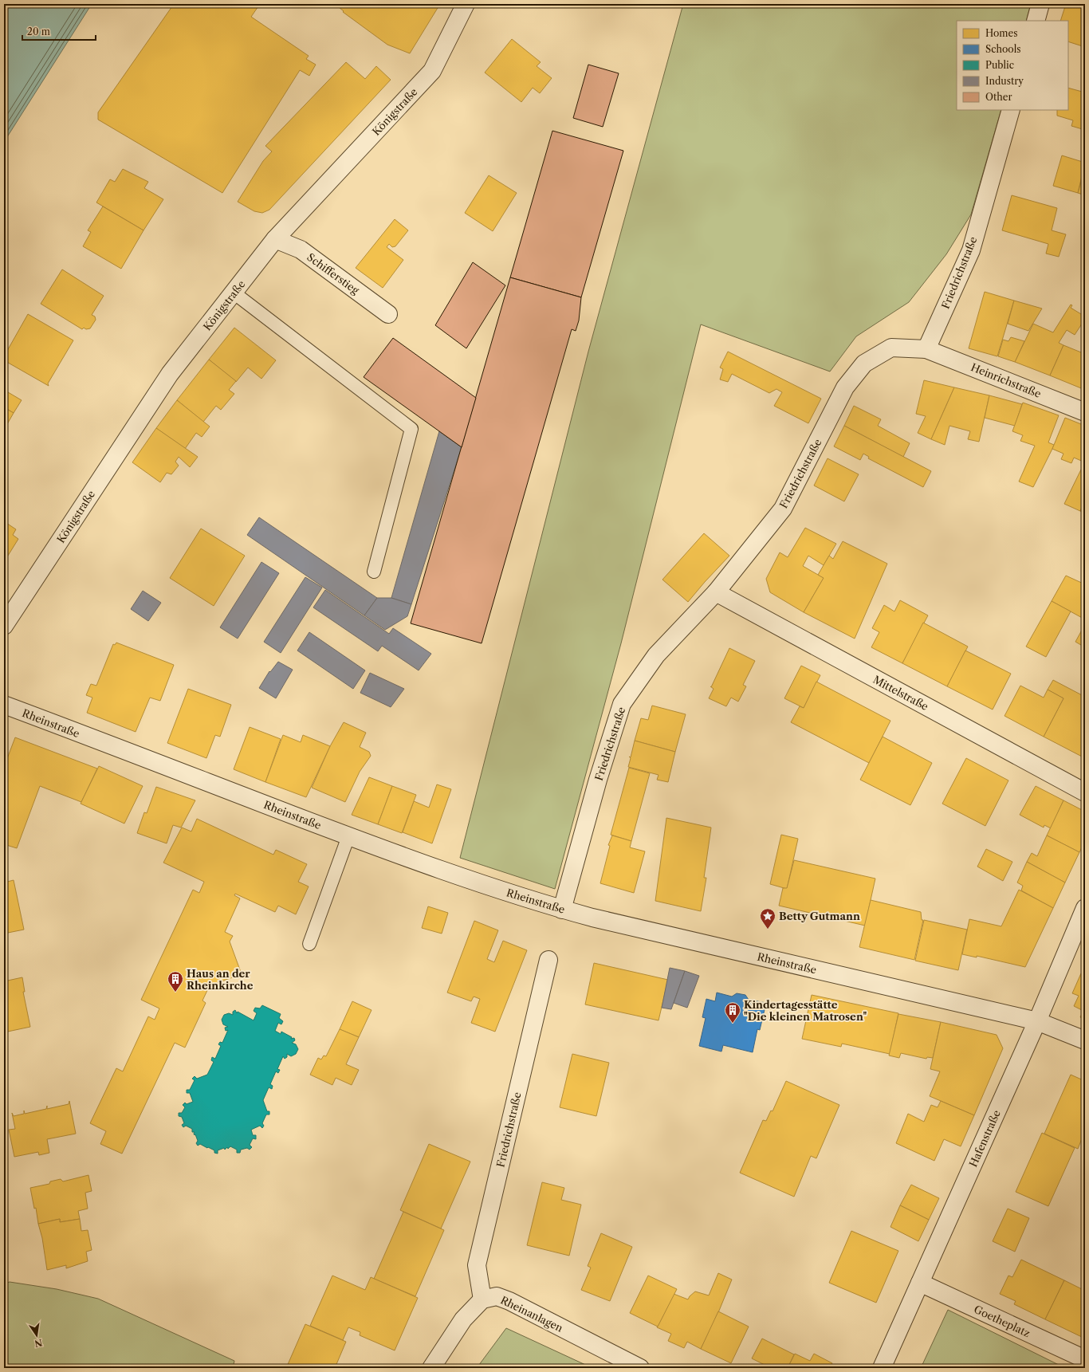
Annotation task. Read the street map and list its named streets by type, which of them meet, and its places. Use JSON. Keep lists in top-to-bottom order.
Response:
{
  "streets": {
    "street": [
      "Königstraße",
      "Friedrichstraße",
      "Schifferstieg",
      "Heinrichstraße",
      "Mittelstraße",
      "Rheinstraße",
      "Hafenstraße",
      "Rheinanlagen",
      "Goetheplatz"
    ]
  },
  "crossings": [
    ["Königstraße", "Schifferstieg"],
    ["Friedrichstraße", "Heinrichstraße"],
    ["Friedrichstraße", "Mittelstraße"],
    ["Friedrichstraße", "Rheinstraße"],
    ["Friedrichstraße", "Rheinanlagen"],
    ["Rheinstraße", "Hafenstraße"],
    ["Hafenstraße", "Goetheplatz"]
  ],
  "places": {
    "place": ["Betty Gutmann"],
    "building": ["Haus an der Rheinkirche", "Kindertagesstätte \"Die kleinen Matrosen\""]
  },
  "legend": [
    "Homes",
    "Schools",
    "Public",
    "Industry",
    "Other"
  ],
  "scale_bar": "20 m",
  "north": "bottom"
}
